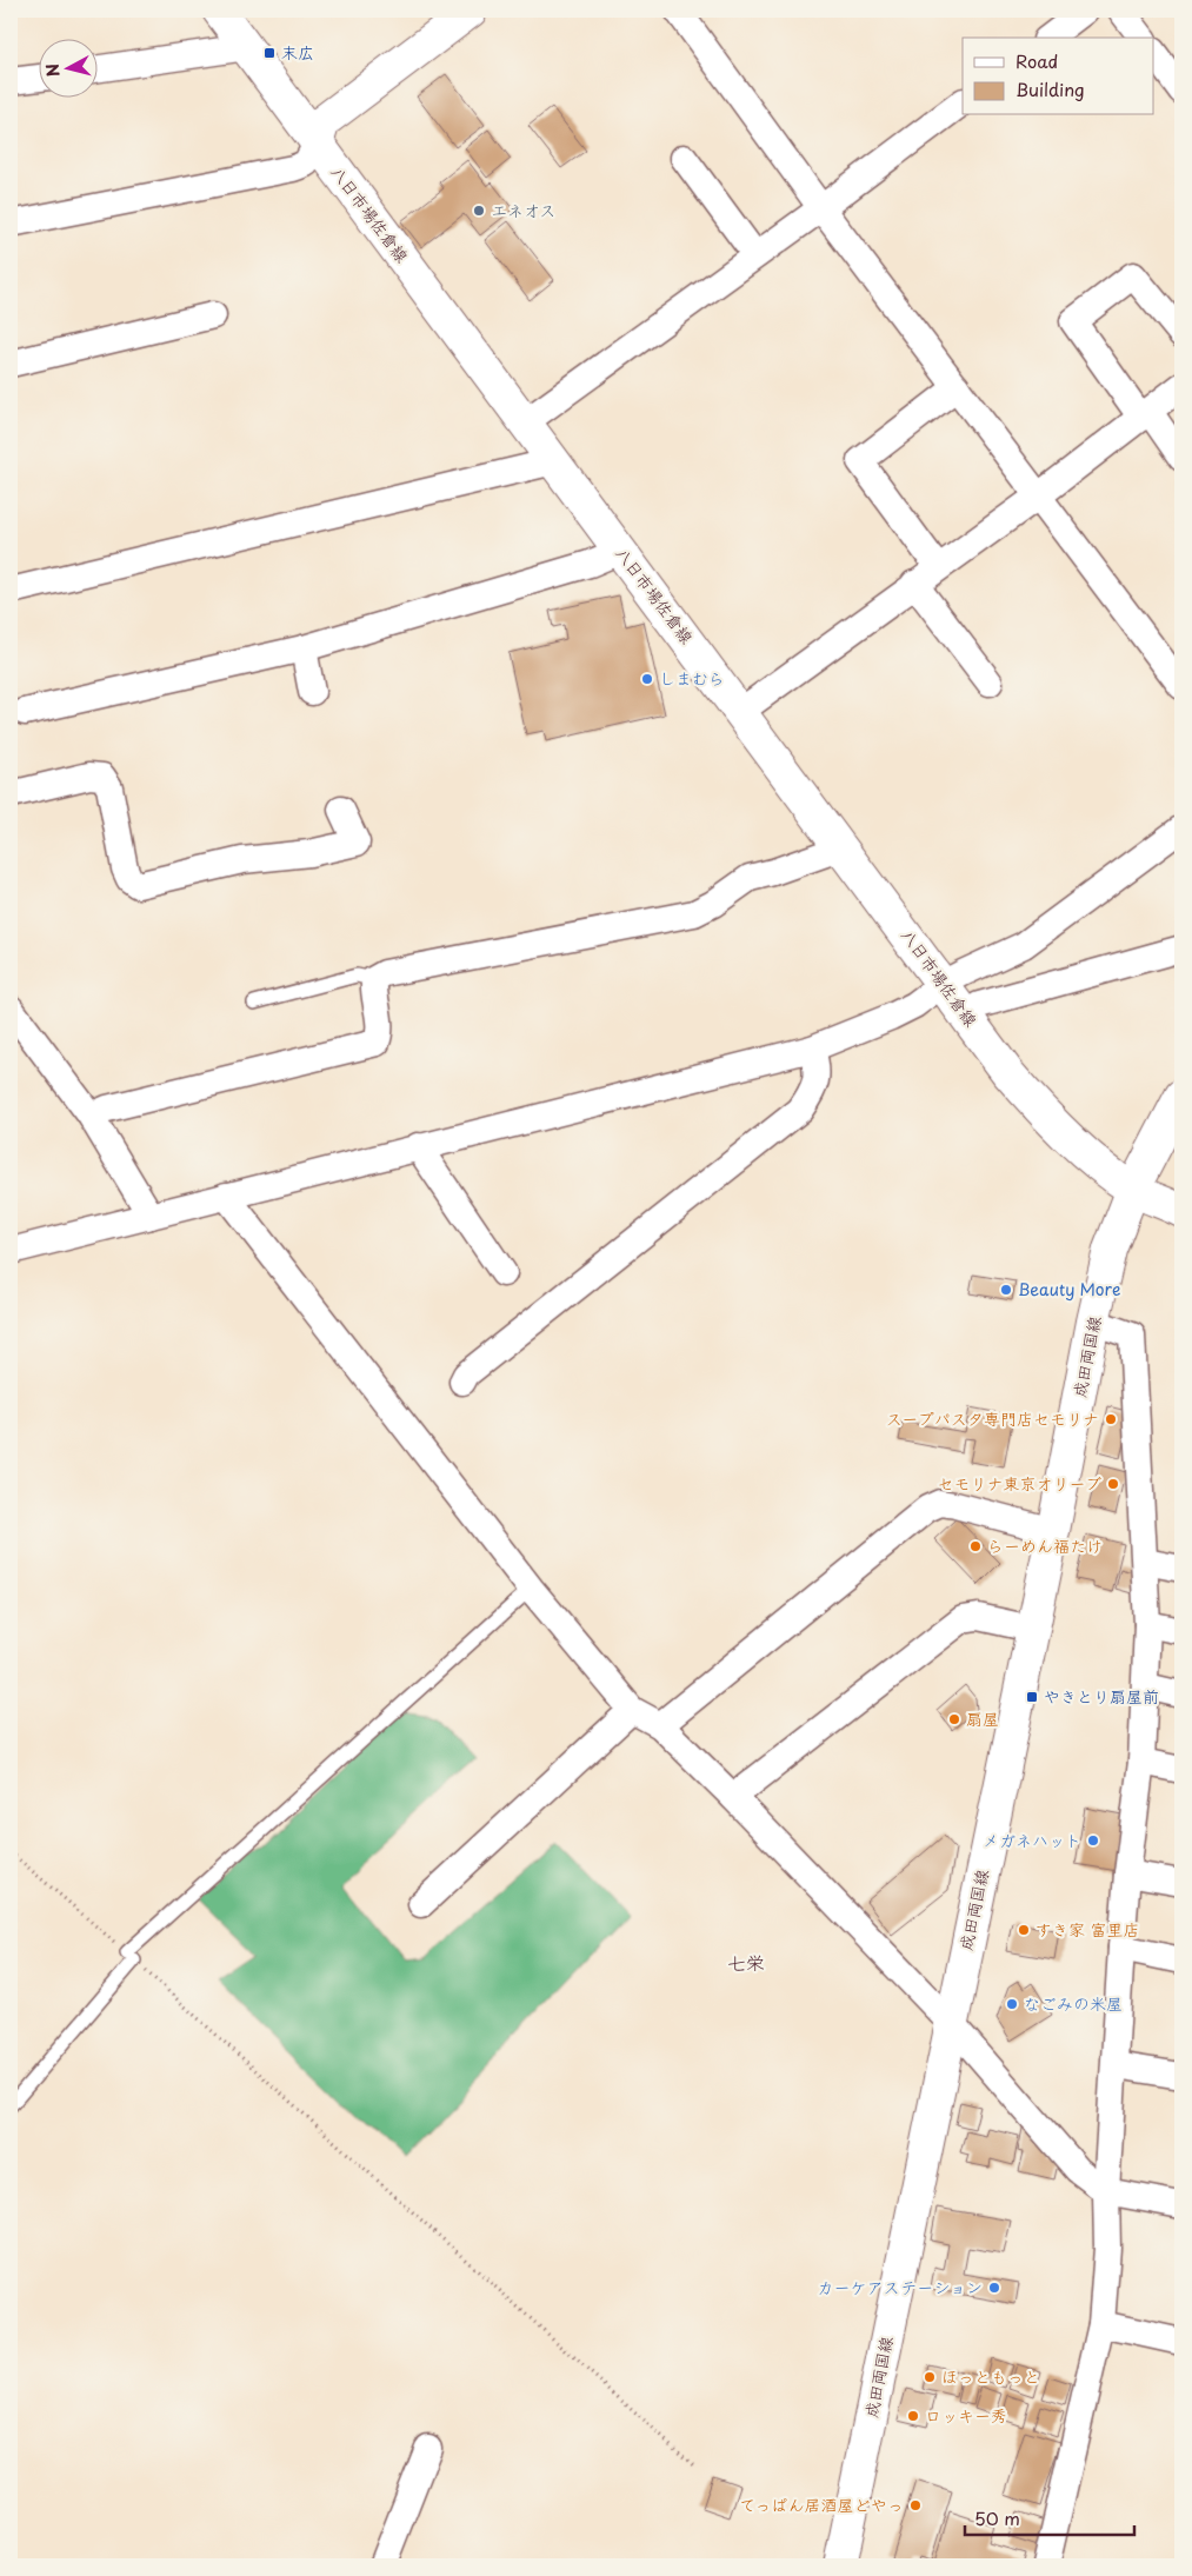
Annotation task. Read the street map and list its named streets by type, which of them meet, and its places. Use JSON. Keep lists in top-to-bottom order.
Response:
{
  "streets": {
    "main road": ["八日市場佐倉線", "成田両国線"]
  },
  "crossings": [
    ["八日市場佐倉線", "成田両国線"]
  ],
  "districts": ["七栄"],
  "places": {
    "transit": ["末広", "やきとり扇屋前"],
    "other": [
      "エネオス",
      "しまむら",
      "Beauty More",
      "スープパスタ専門店セモリナ",
      "セモリナ東京オリーブ",
      "らーめん福たけ",
      "扇屋",
      "メガネハット",
      "すき家 富里店",
      "なごみの米屋",
      "カーケアステーション",
      "ほっともっと",
      "ロッキー秀",
      "てっぱん居酒屋どやっ"
    ]
  },
  "legend": ["Road", "Building"],
  "scale_bar": "50 m",
  "north": "left"
}
